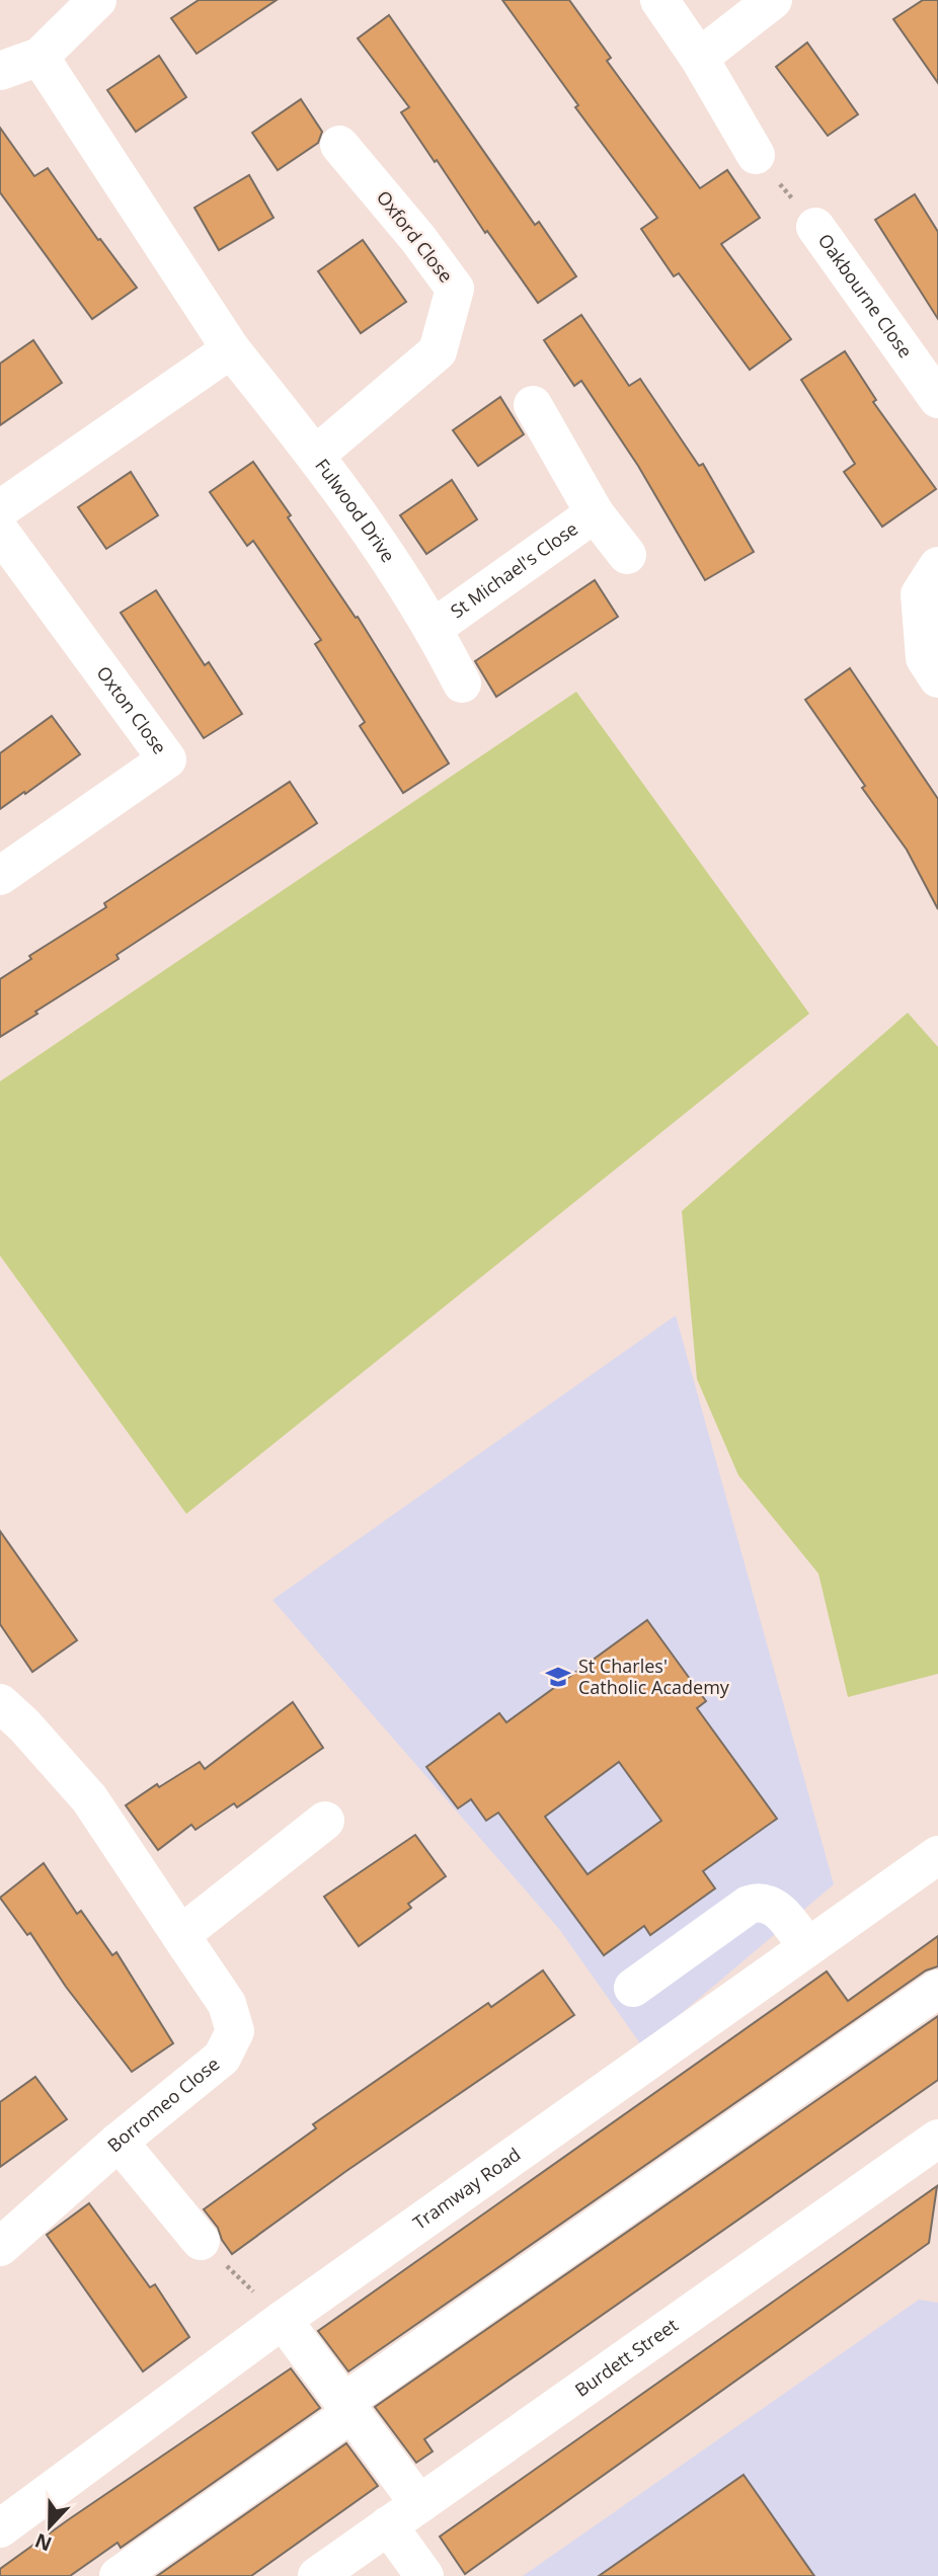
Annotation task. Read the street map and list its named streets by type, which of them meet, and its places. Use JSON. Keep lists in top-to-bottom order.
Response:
{
  "streets": {
    "street": [
      "Oxford Close",
      "Oakbourne Close",
      "Fulwood Drive",
      "St Michael's Close",
      "Oxton Close",
      "Borromeo Close",
      "Tramway Road",
      "Burdett Street"
    ]
  },
  "crossings": [
    ["Oxford Close", "Fulwood Drive"],
    ["Fulwood Drive", "St Michael's Close"]
  ],
  "places": {
    "school or university": ["St Charles' Catholic Academy"]
  },
  "north": "bottom"
}
